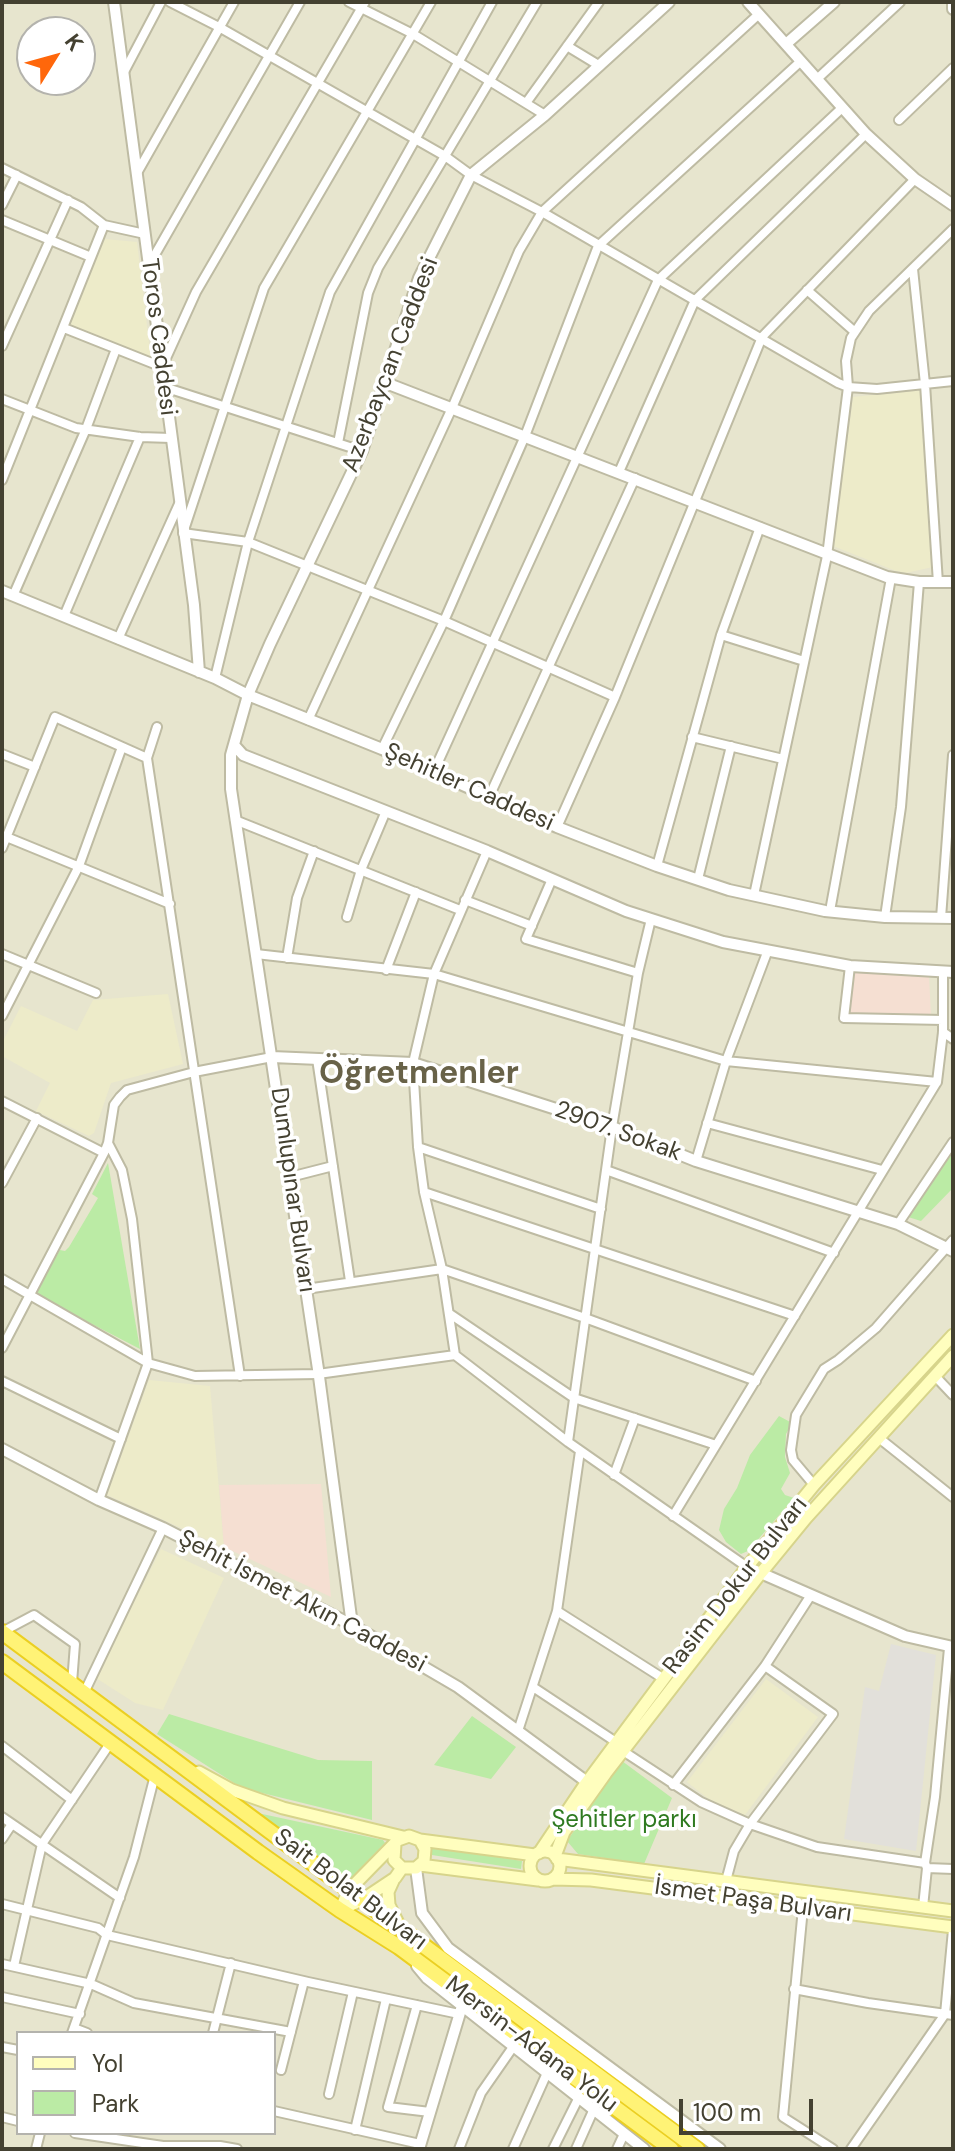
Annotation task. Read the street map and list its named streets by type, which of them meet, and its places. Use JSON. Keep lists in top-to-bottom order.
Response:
{
  "streets": {
    "highway": ["Sait Bolat Bulvarı", "Mersin-Adana Yolu"],
    "main road": ["Rasim Dokur Bulvarı", "İsmet Paşa Bulvarı"],
    "street": [
      "Toros Caddesi",
      "Azerbaycan Caddesi",
      "Şehitler Caddesi",
      "2907. Sokak",
      "Dumlupınar Bulvarı",
      "Şehit İsmet Akın Caddesi"
    ]
  },
  "crossings": [
    ["Toros Caddesi", "Şehitler Caddesi"],
    ["Azerbaycan Caddesi", "Şehitler Caddesi"],
    ["Azerbaycan Caddesi", "Dumlupınar Bulvarı"],
    ["2907. Sokak", "Dumlupınar Bulvarı"],
    ["Dumlupınar Bulvarı", "Şehit İsmet Akın Caddesi"],
    ["Rasim Dokur Bulvarı", "Şehit İsmet Akın Caddesi"],
    ["Rasim Dokur Bulvarı", "İsmet Paşa Bulvarı"]
  ],
  "districts": ["Öğretmenler"],
  "parks": ["Şehitler parkı"],
  "legend": ["Yol", "Park"],
  "scale_bar": "100 m",
  "north": "top right"
}
